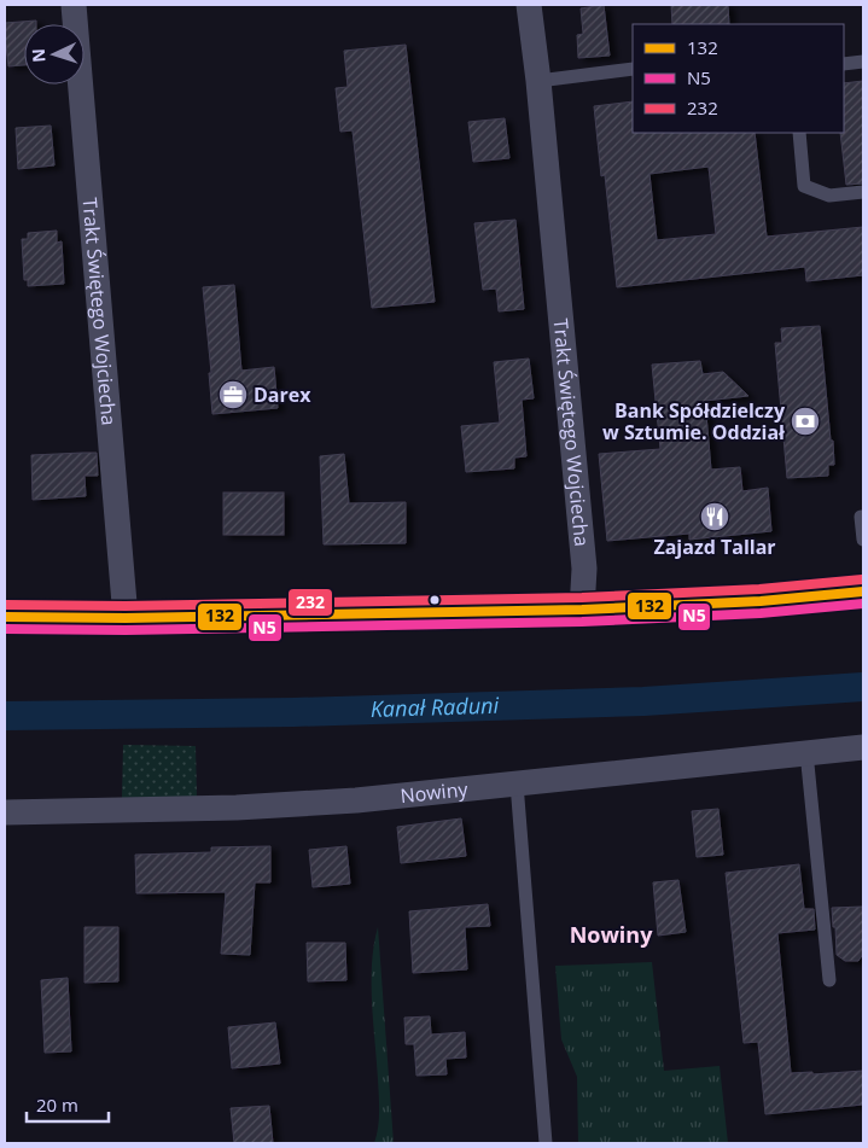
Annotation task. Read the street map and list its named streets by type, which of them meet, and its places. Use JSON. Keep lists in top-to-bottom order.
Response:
{
  "streets": {
    "street": ["Trakt Świętego Wojciecha", "Nowiny"]
  },
  "districts": ["Nowiny"],
  "water": ["Kanał Raduni"],
  "places": {
    "office": ["Darex"],
    "bank": ["Bank Spółdzielczy w Sztumie. Oddział"],
    "restaurant": ["Zajazd Tallar"]
  },
  "lines": ["transit line 232", "transit line 132", "transit line N5"],
  "legend": ["132", "N5", "232"],
  "scale_bar": "20 m",
  "north": "left"
}
